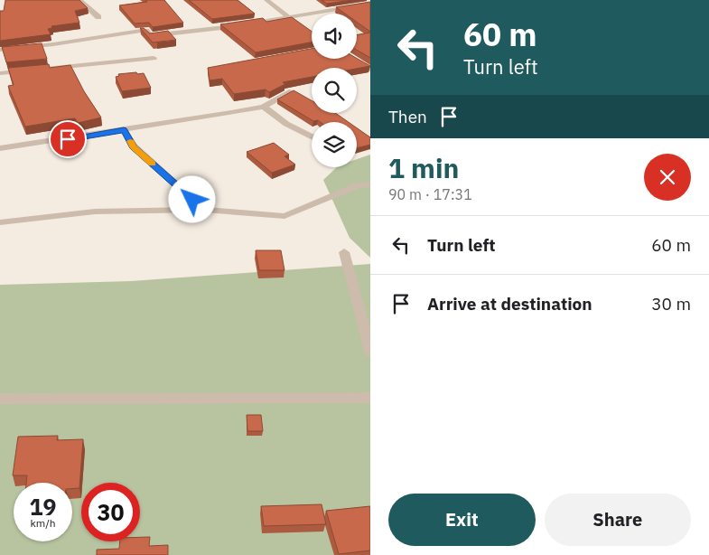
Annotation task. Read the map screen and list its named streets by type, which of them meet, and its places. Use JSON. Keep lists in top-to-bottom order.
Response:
{
  "page": {
    "turn": ["60 m", "Turn left"],
    "then": "Then",
    "heading": ["1 min", "90 m · 17:31"],
    "list": [
      {
        "name": "Turn left",
        "value": "60 m"
      },
      {
        "name": "Arrive at destination",
        "value": "30 m"
      }
    ],
    "speed": "19 km/h",
    "limit": "30",
    "buttons": ["Exit", "Share"]
  }
}
